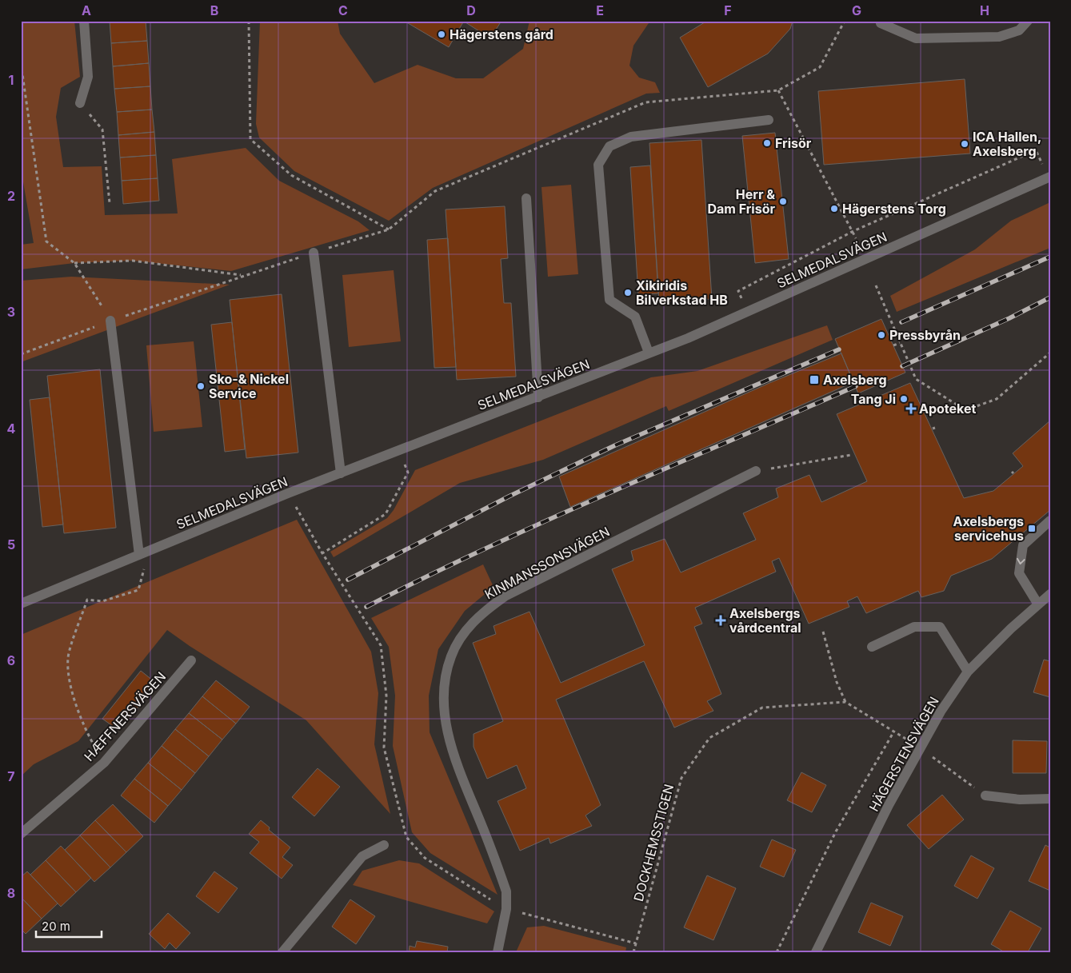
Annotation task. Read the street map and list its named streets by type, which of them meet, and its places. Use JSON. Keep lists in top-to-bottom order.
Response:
{
  "streets": {
    "street": [
      "SELMEDALSVÄGEN",
      "KINMANSSONSVÄGEN",
      "HÆFFNERSVÄGEN",
      "HÄGERSTENSVÄGEN"
    ],
    "path": ["DOCKHEMSSTIGEN"]
  },
  "places": {
    "other": [
      "Hägerstens gård",
      "Frisör",
      "ICA Hallen, Axelsberg",
      "Herr & Dam Frisör",
      "Hägerstens Torg",
      "Xikiridis Bilverkstad HB",
      "Pressbyrån",
      "Sko-& Nickel Service",
      "Tang Ji"
    ],
    "transit": ["Axelsberg", "Axelsbergs servicehus"],
    "health": ["Apoteket", "Axelsbergs vårdcentral"]
  },
  "scale_bar": "20 m",
  "grid": {
    "columns": [
      "A",
      "B",
      "C",
      "D",
      "E",
      "F",
      "G",
      "H"
    ],
    "rows": [
      "1",
      "2",
      "3",
      "4",
      "5",
      "6",
      "7",
      "8"
    ]
  }
}
